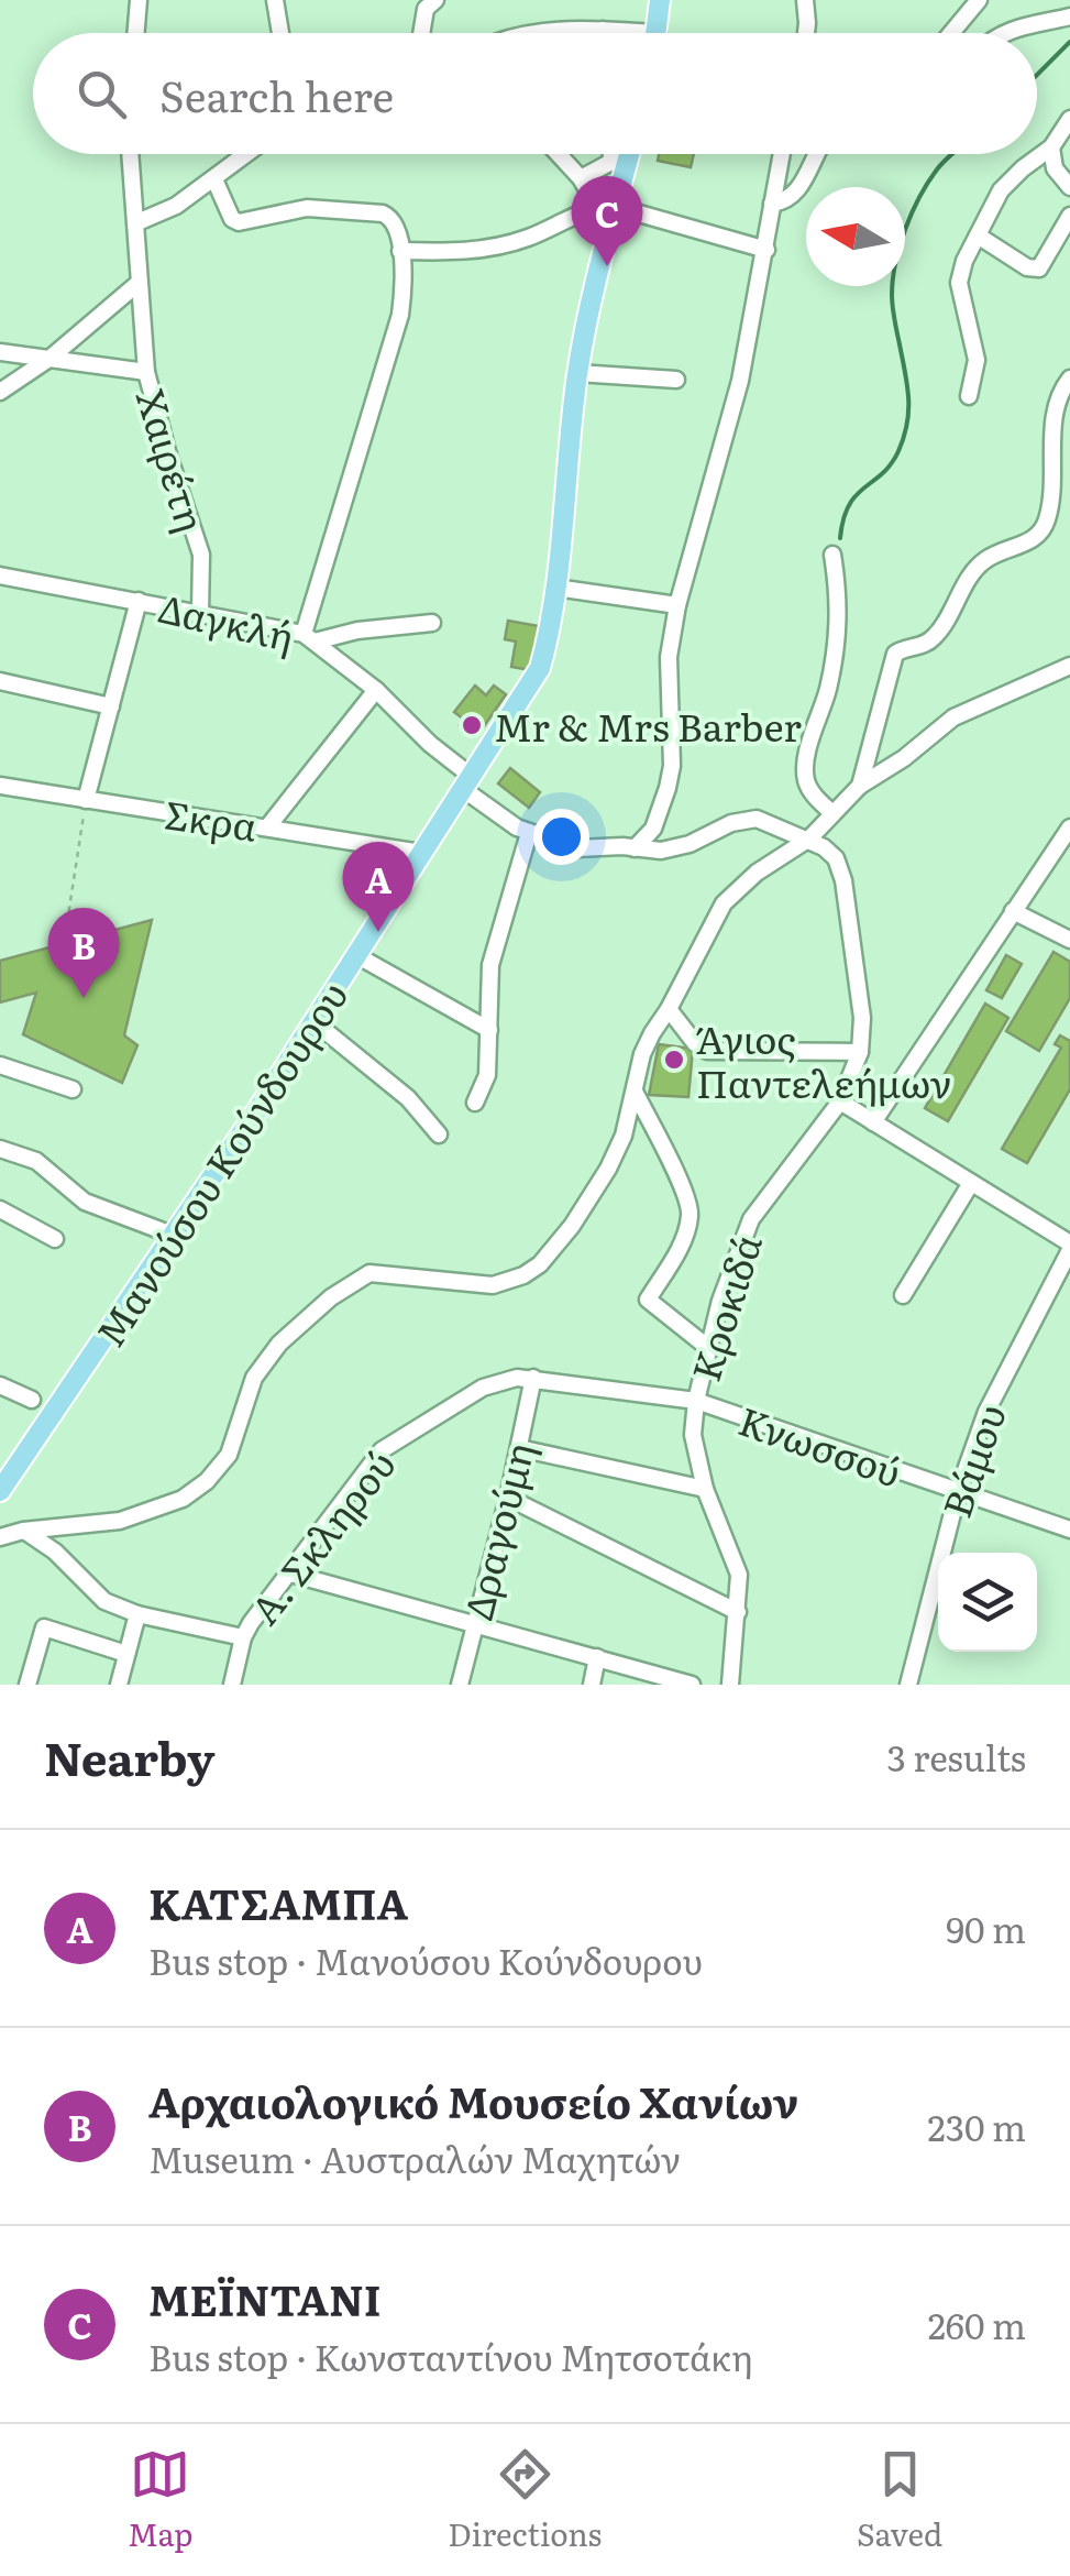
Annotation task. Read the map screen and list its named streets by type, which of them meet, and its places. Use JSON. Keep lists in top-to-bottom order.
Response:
{
  "streets": {
    "main road": ["Μανούσου Κούνδουρου"],
    "street": [
      "Χαιρέτη",
      "Δαγκλή",
      "Σκρα",
      "Κροκιδά",
      "Κνωσσού",
      "Βάμου",
      "Δραγούμη",
      "Α. Σκληρού"
    ]
  },
  "crossings": [
    ["Χαιρέτη", "Δαγκλή"],
    ["Δαγκλή", "Μανούσου Κούνδουρου"],
    ["Δαγκλή", "Κροκιδά"],
    ["Σκρα", "Μανούσου Κούνδουρου"],
    ["Κροκιδά", "Κνωσσού"],
    ["Κροκιδά", "Α. Σκληρού"],
    ["Κνωσσού", "Βάμου"],
    ["Κνωσσού", "Α. Σκληρού"],
    ["Δραγούμη", "Α. Σκληρού"]
  ],
  "places": ["Mr & Mrs Barber", "Άγιος Παντελεήμων"],
  "north": "left",
  "page": {
    "search": "Search here",
    "pins": ["C", "A", "B"],
    "heading": ["Nearby", "3 results"],
    "list": [
      {
        "mark": "A",
        "name": "ΚΑΤΣΑΜΠΑ",
        "note": "Bus stop · Μανούσου Κούνδουρου",
        "value": "90 m"
      },
      {
        "mark": "B",
        "name": "Αρχαιολογικό Μουσείο Χανίων",
        "note": "Museum · Αυστραλών Μαχητών",
        "value": "230 m"
      },
      {
        "mark": "C",
        "name": "ΜΕΪΝΤΑΝΙ",
        "note": "Bus stop · Κωνσταντίνου Μητσοτάκη",
        "value": "260 m"
      }
    ],
    "nav": ["Map", "Directions", "Saved"]
  }
}
